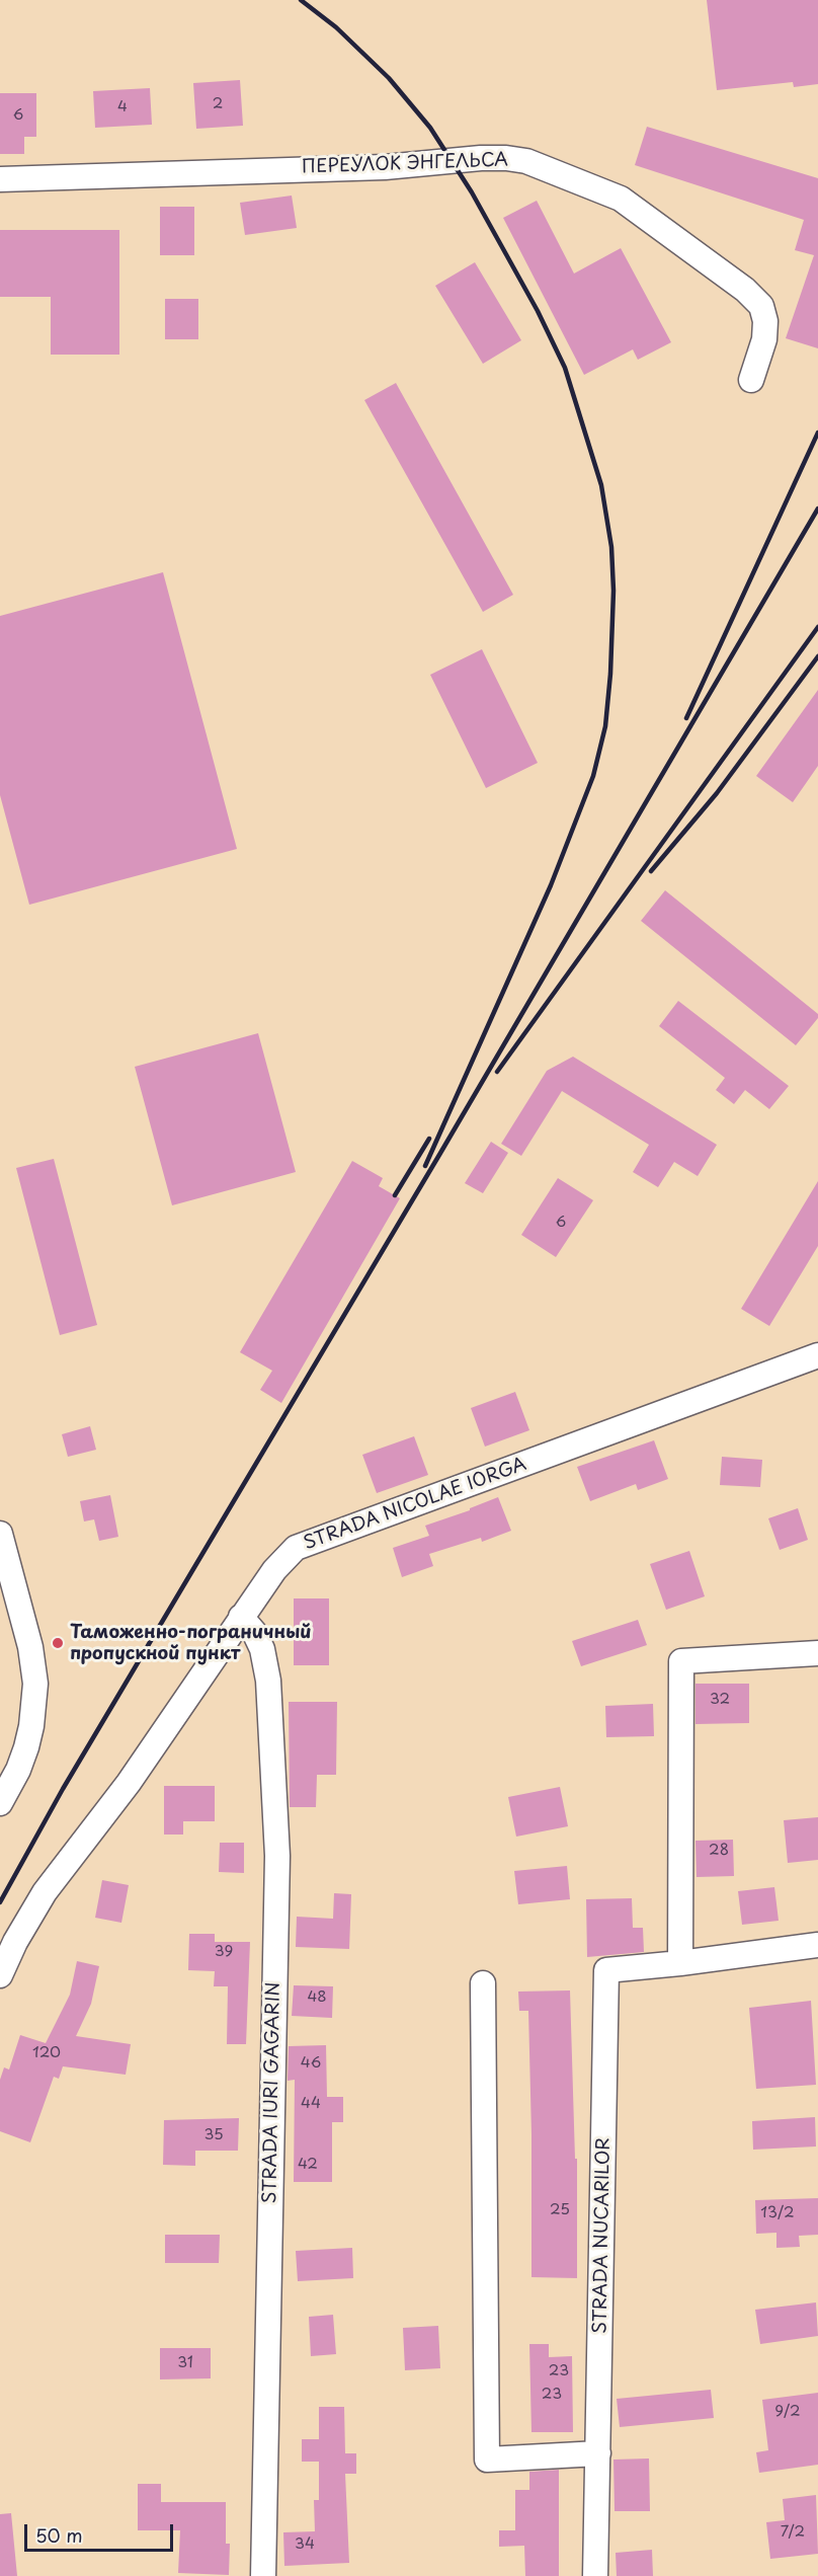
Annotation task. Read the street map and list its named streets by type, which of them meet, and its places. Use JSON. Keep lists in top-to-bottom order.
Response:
{
  "streets": {
    "street": [
      "ПЕРЕУЛОК ЭНГЕЛЬСА",
      "STRADA NICOLAE IORGA",
      "STRADA IURI GAGARIN",
      "STRADA NUCARILOR"
    ]
  },
  "crossings": [
    ["STRADA NICOLAE IORGA", "STRADA IURI GAGARIN"]
  ],
  "places": ["Таможенно-пограничный пропускной пункт"],
  "house_numbers": [
    "2",
    "4",
    "6",
    "6",
    "32",
    "28",
    "39",
    "48",
    "120",
    "46",
    "44",
    "35",
    "42",
    "25",
    "13/2",
    "31",
    "23",
    "23",
    "9/2",
    "7/2",
    "34"
  ],
  "scale_bar": "50 m"
}
